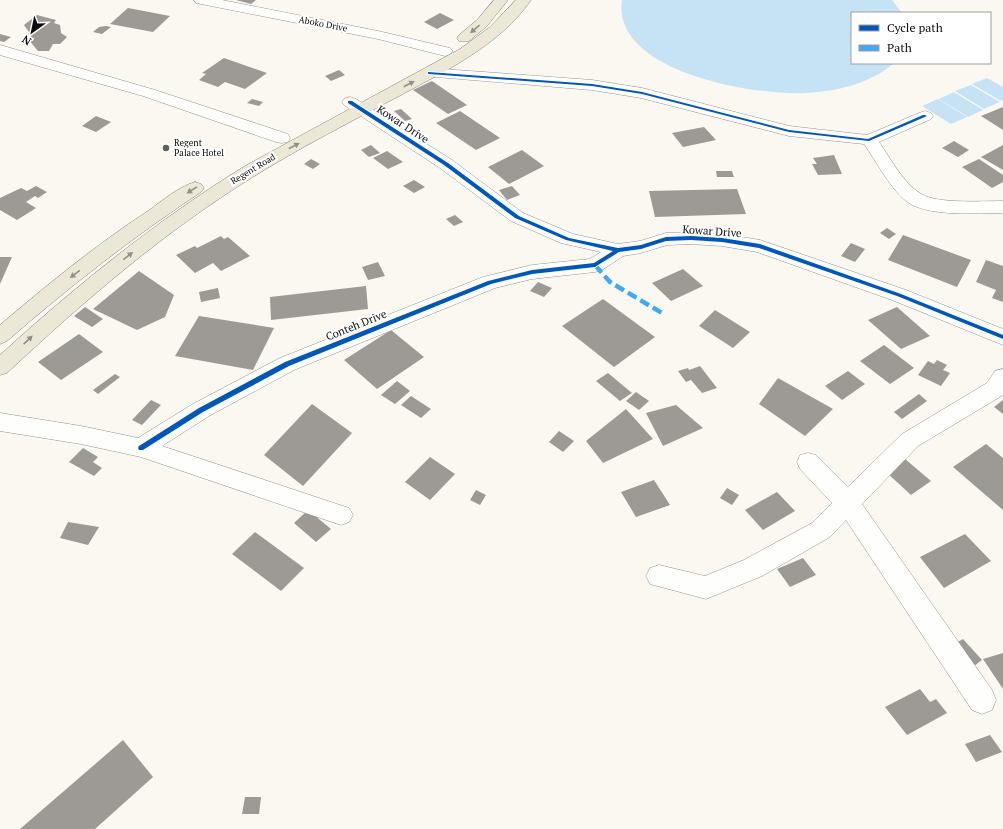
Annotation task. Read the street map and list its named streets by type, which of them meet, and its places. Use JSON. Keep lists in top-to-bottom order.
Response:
{
  "streets": {
    "main road": ["Regent Road"],
    "street": ["Aboko Drive", "Kowar Drive", "Conteh Drive"]
  },
  "crossings": [
    ["Aboko Drive", "Regent Road"],
    ["Kowar Drive", "Regent Road"],
    ["Kowar Drive", "Conteh Drive"]
  ],
  "places": ["Regent Palace Hotel"],
  "legend": ["Cycle path", "Path"],
  "north": "bottom left"
}
